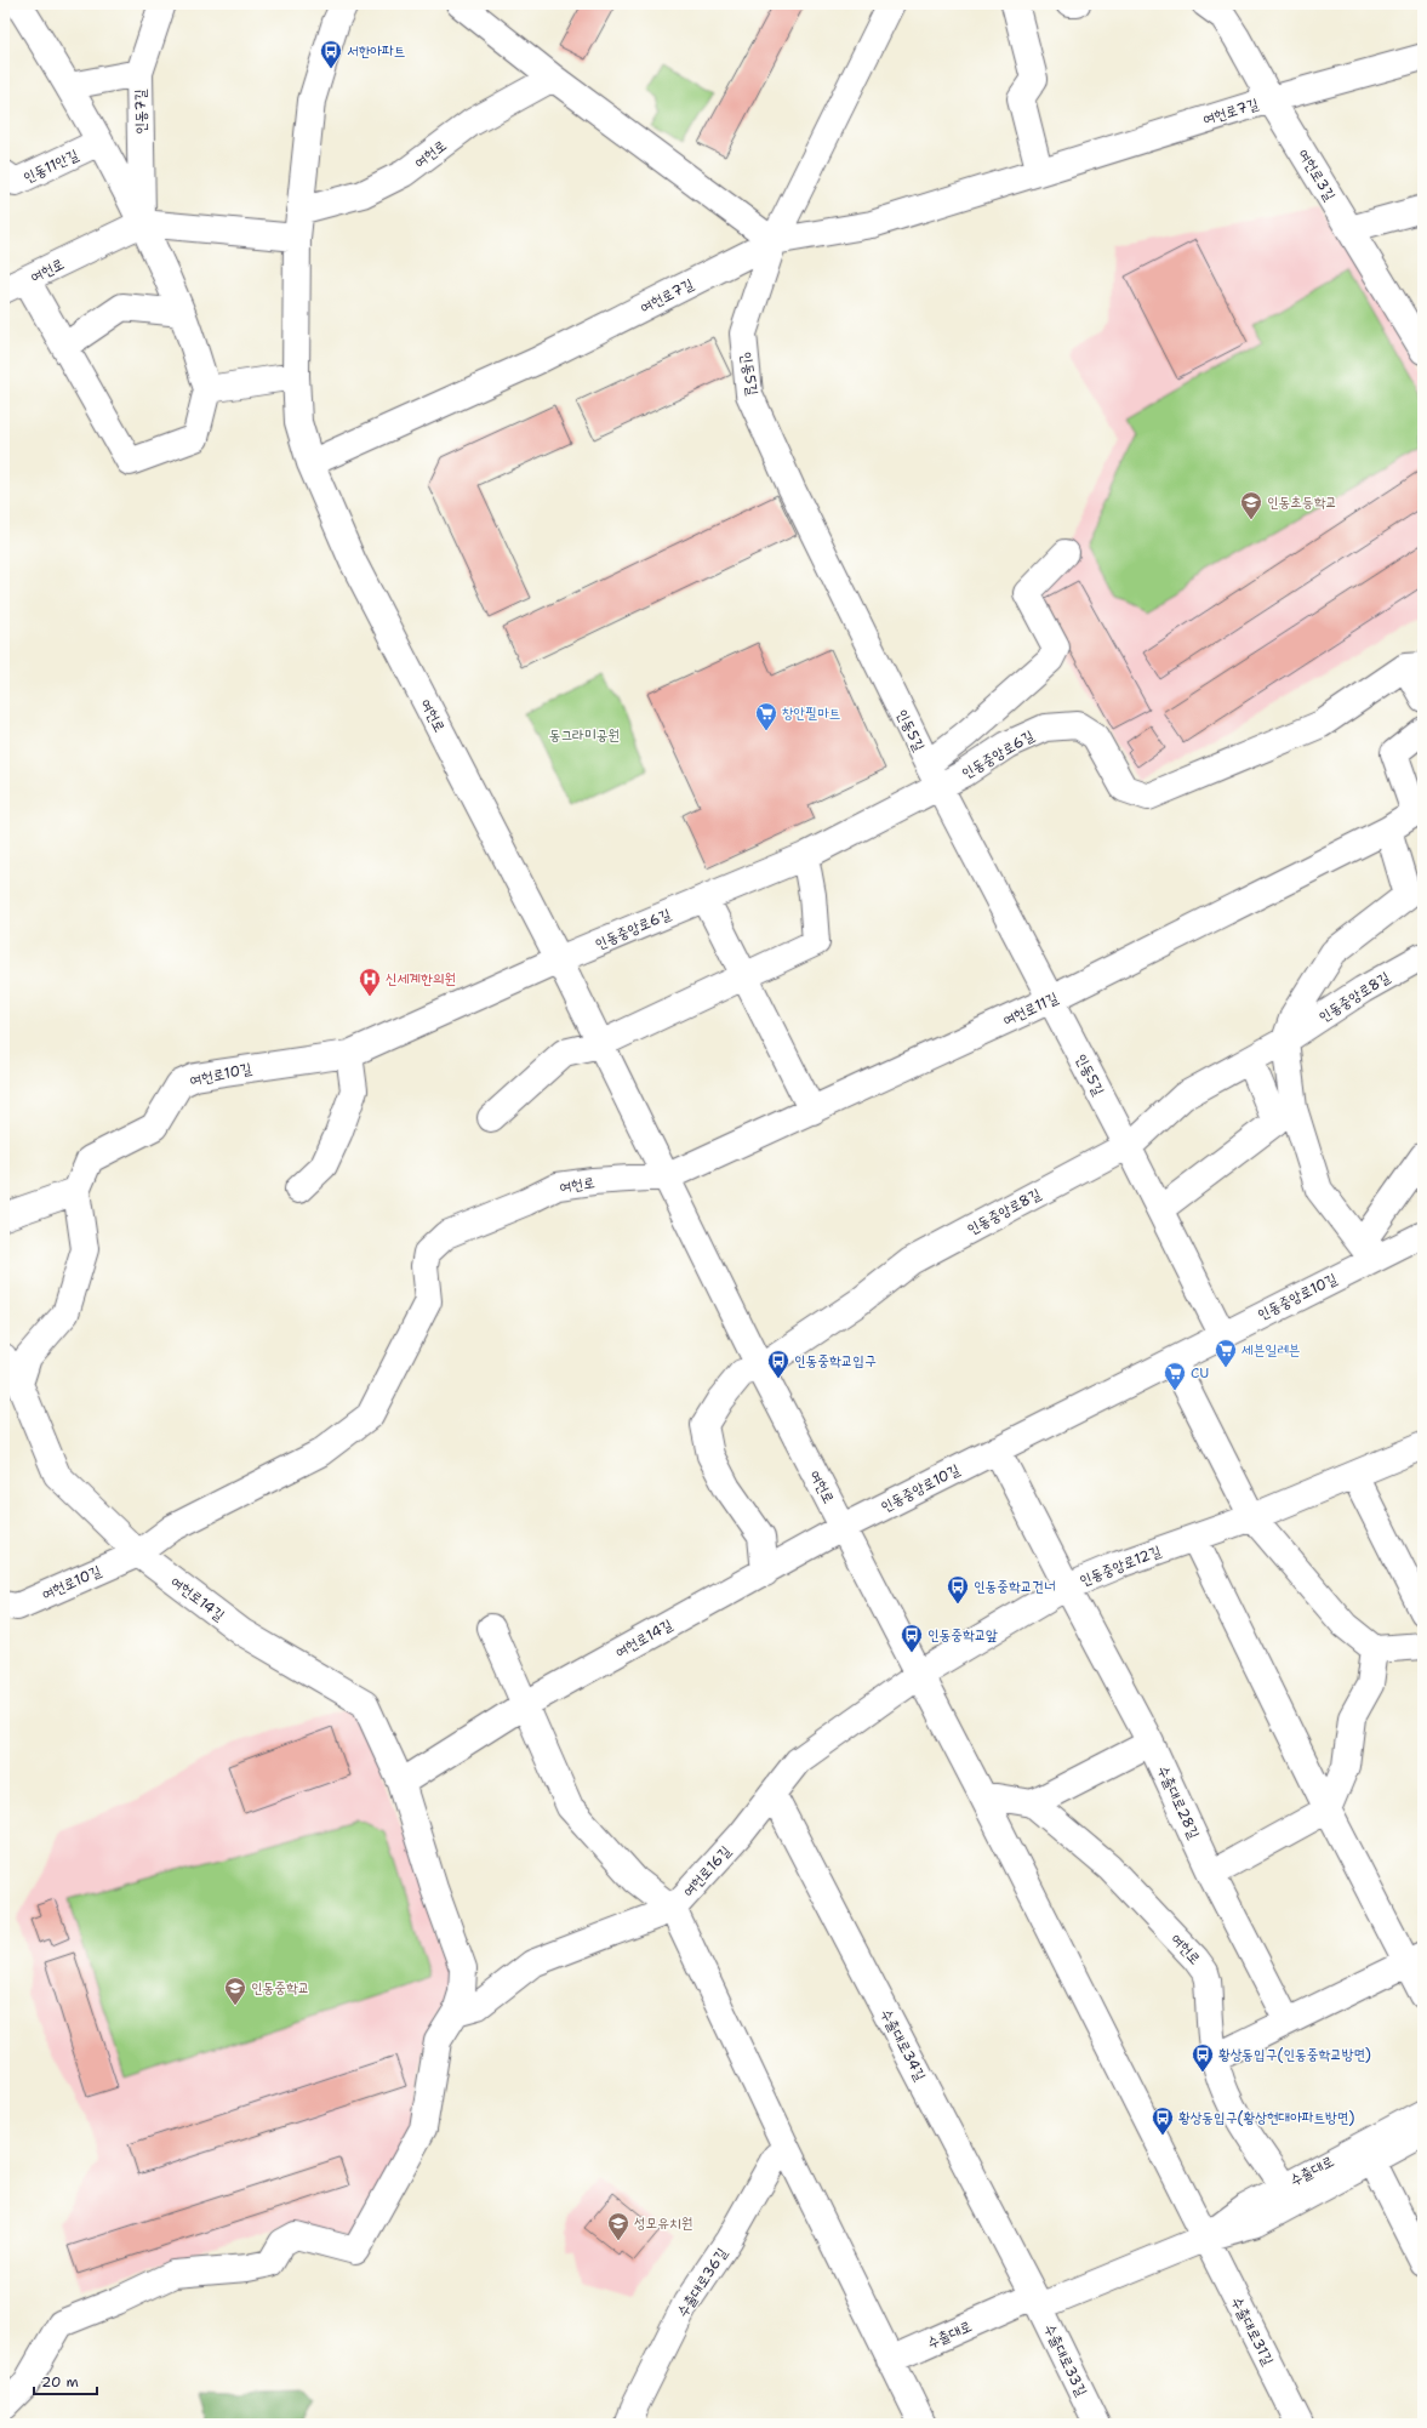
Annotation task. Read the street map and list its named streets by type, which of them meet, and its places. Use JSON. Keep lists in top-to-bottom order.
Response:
{
  "streets": {
    "street": [
      "인동7길",
      "여헌로7길",
      "여헌로",
      "인동11안길",
      "여헌로3길",
      "인동5길",
      "인동중앙로6길",
      "인동중앙로8길",
      "여헌로11길",
      "여헌로10길",
      "인동중앙로10길",
      "인동중앙로12길",
      "여헌로14길",
      "수출대로28길",
      "여헌로16길",
      "수출대로34길",
      "수출대로",
      "수출대로36길",
      "수출대로31길",
      "수출대로33길"
    ]
  },
  "crossings": [
    ["인동7길", "여헌로"],
    ["여헌로7길", "여헌로"],
    ["여헌로7길", "여헌로3길"],
    ["여헌로7길", "인동5길"],
    ["여헌로", "인동중앙로6길"],
    ["여헌로", "인동중앙로8길"],
    ["여헌로", "여헌로11길"],
    ["여헌로", "여헌로10길"],
    ["여헌로", "인동중앙로10길"],
    ["여헌로", "인동중앙로12길"],
    ["여헌로", "여헌로14길"],
    ["여헌로", "여헌로16길"],
    ["여헌로", "수출대로"],
    ["여헌로", "수출대로31길"],
    ["인동5길", "인동중앙로6길"],
    ["인동5길", "인동중앙로8길"],
    ["인동5길", "여헌로11길"],
    ["인동5길", "인동중앙로10길"],
    ["인동중앙로6길", "여헌로10길"],
    ["여헌로10길", "여헌로14길"],
    ["인동중앙로10길", "여헌로14길"],
    ["인동중앙로12길", "수출대로28길"],
    ["인동중앙로12길", "여헌로16길"],
    ["여헌로16길", "수출대로34길"],
    ["수출대로34길", "수출대로"],
    ["수출대로34길", "수출대로33길"],
    ["수출대로", "수출대로31길"],
    ["수출대로", "수출대로33길"]
  ],
  "parks": ["동그라미공원"],
  "places": {
    "bus stop": [
      "서한아파트",
      "인동중학교입구",
      "인동중학교건너",
      "인동중학교앞",
      "황상동입구(인동중학교방면)",
      "황상동입구(황상현대아파트방면)"
    ],
    "school or university": ["인동초등학교", "인동중학교", "성모유치원"],
    "supermarket": ["창안필마트", "세븐일레븐", "CU"],
    "hospital": ["신세계한의원"]
  },
  "scale_bar": "20 m"
}
